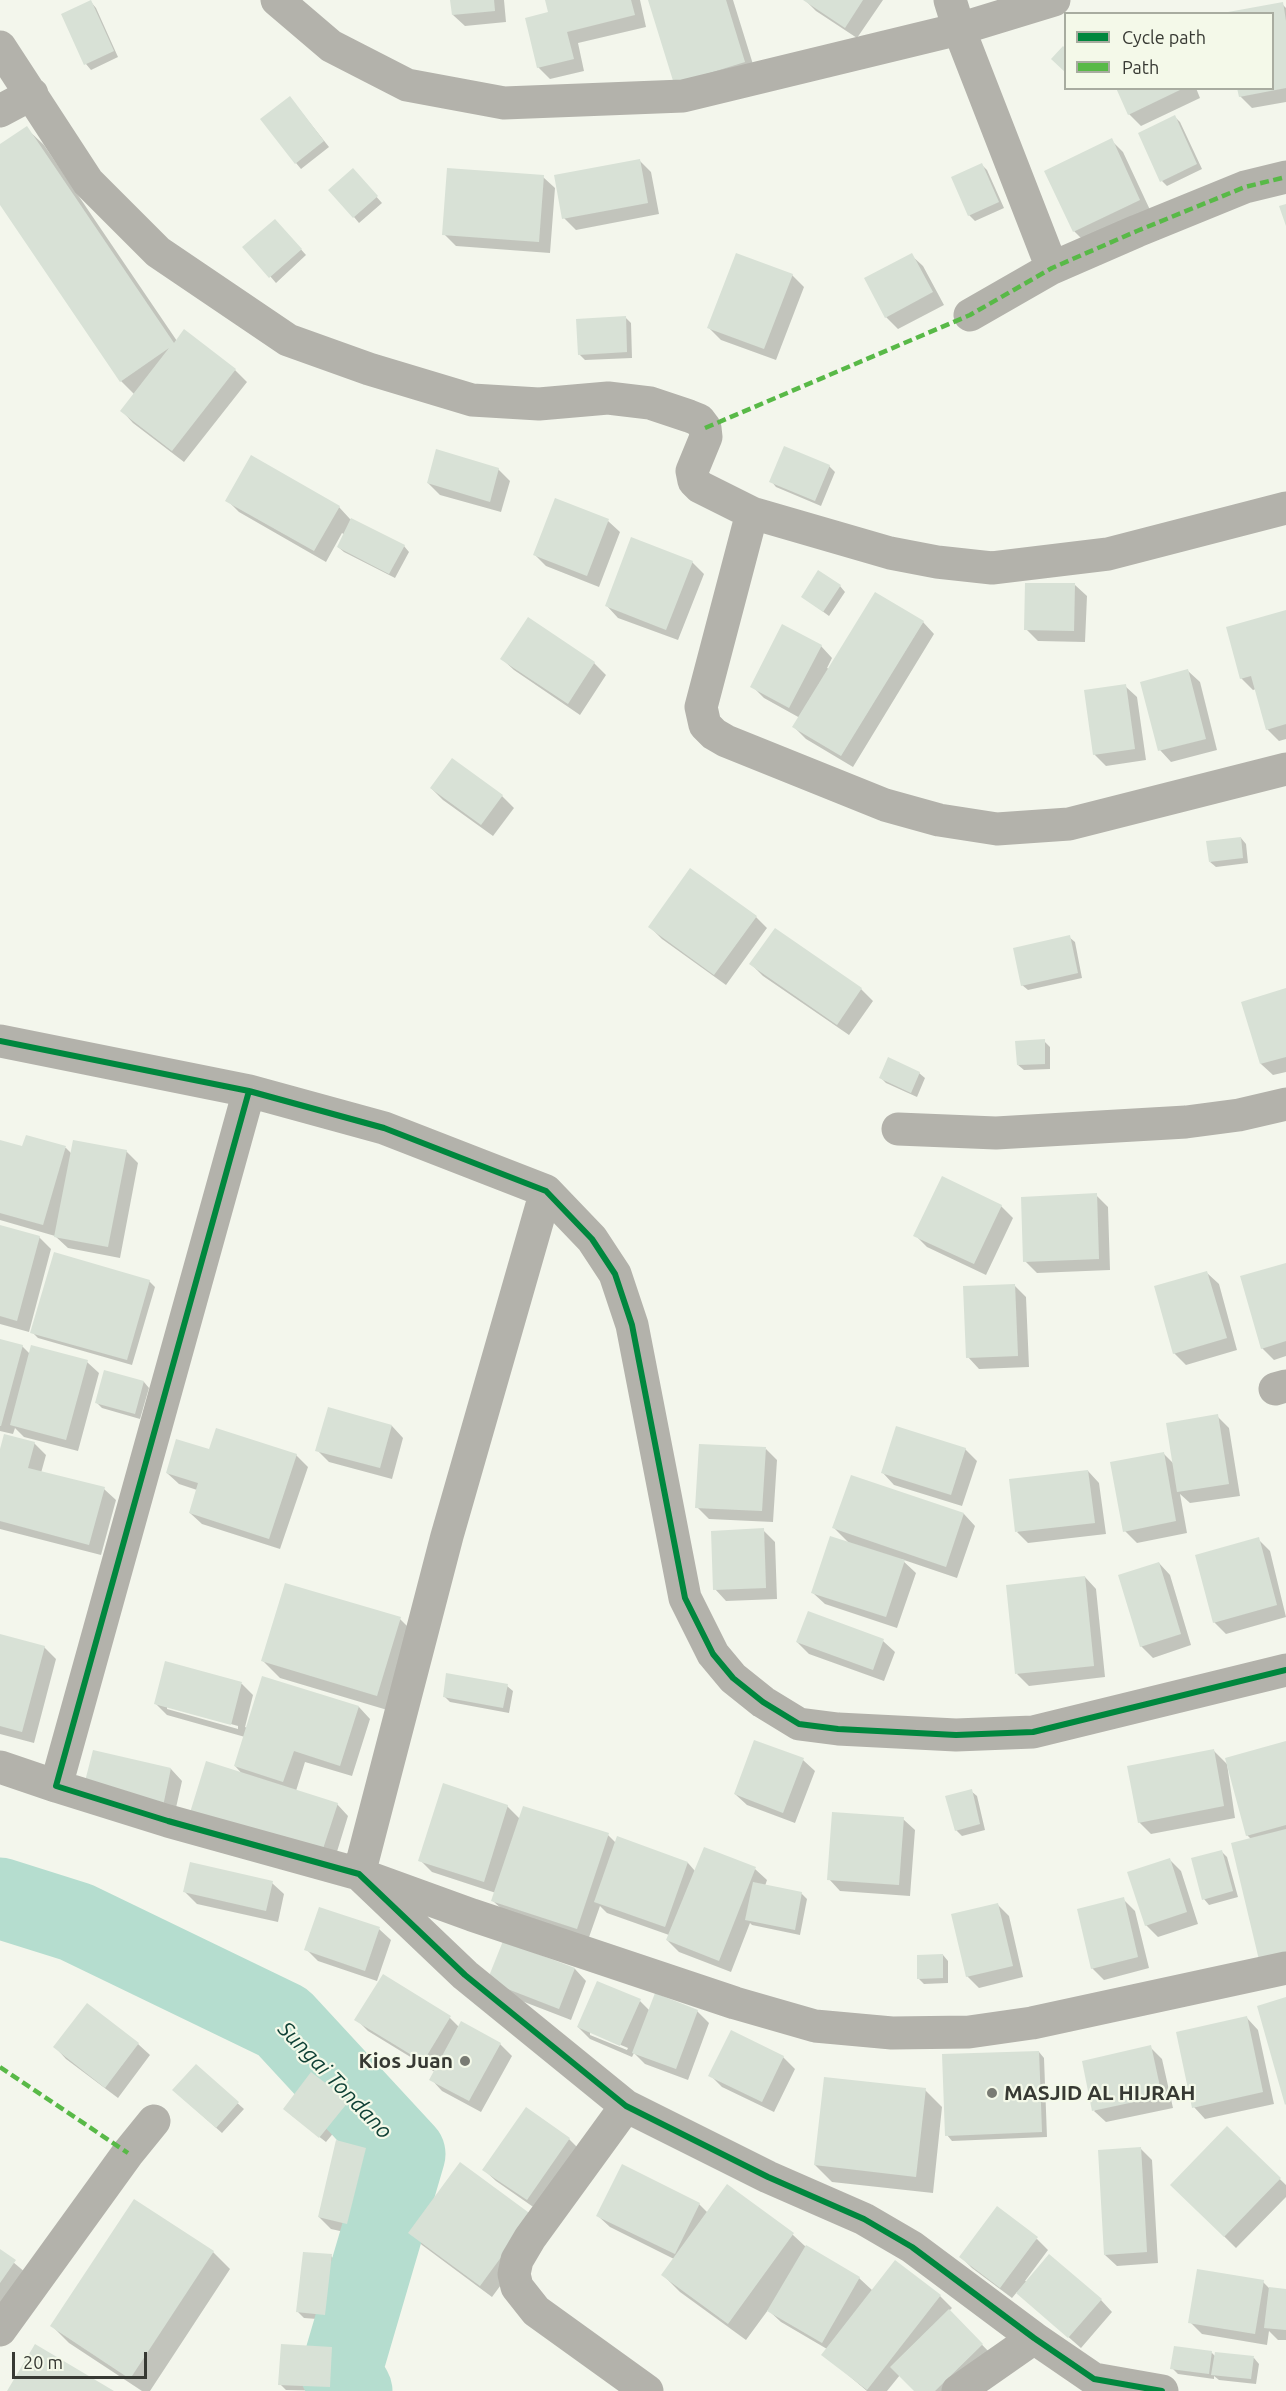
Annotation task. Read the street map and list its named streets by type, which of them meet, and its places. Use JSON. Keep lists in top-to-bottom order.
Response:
{
  "water": ["Sungai Tondano"],
  "places": ["Kios Juan", "MASJID AL HIJRAH"],
  "legend": ["Cycle path", "Path"],
  "scale_bar": "20 m"
}
